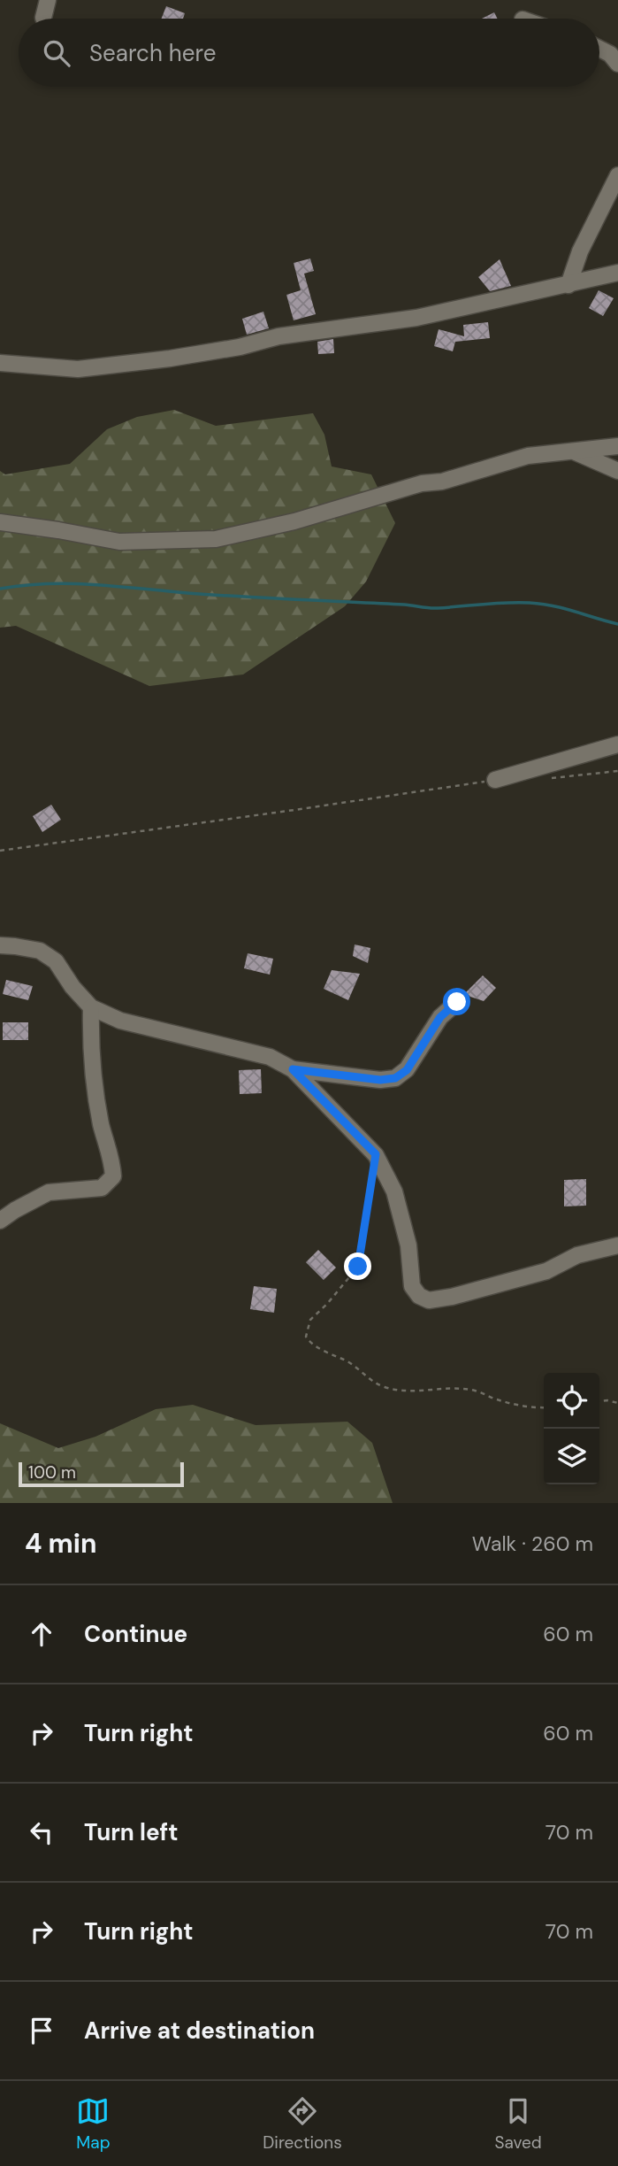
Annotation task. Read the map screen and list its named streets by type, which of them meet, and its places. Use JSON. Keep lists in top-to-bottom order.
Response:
{
  "scale_bar": "100 m",
  "page": {
    "search": "Search here",
    "scale": "100 m",
    "heading": ["4 min", "Walk · 260 m"],
    "list": [
      ["Continue", "60 m"],
      ["Turn right", "60 m"],
      ["Turn left", "70 m"],
      ["Turn right", "70 m"],
      "Arrive at destination"
    ],
    "nav": ["Map", "Directions", "Saved"]
  }
}
